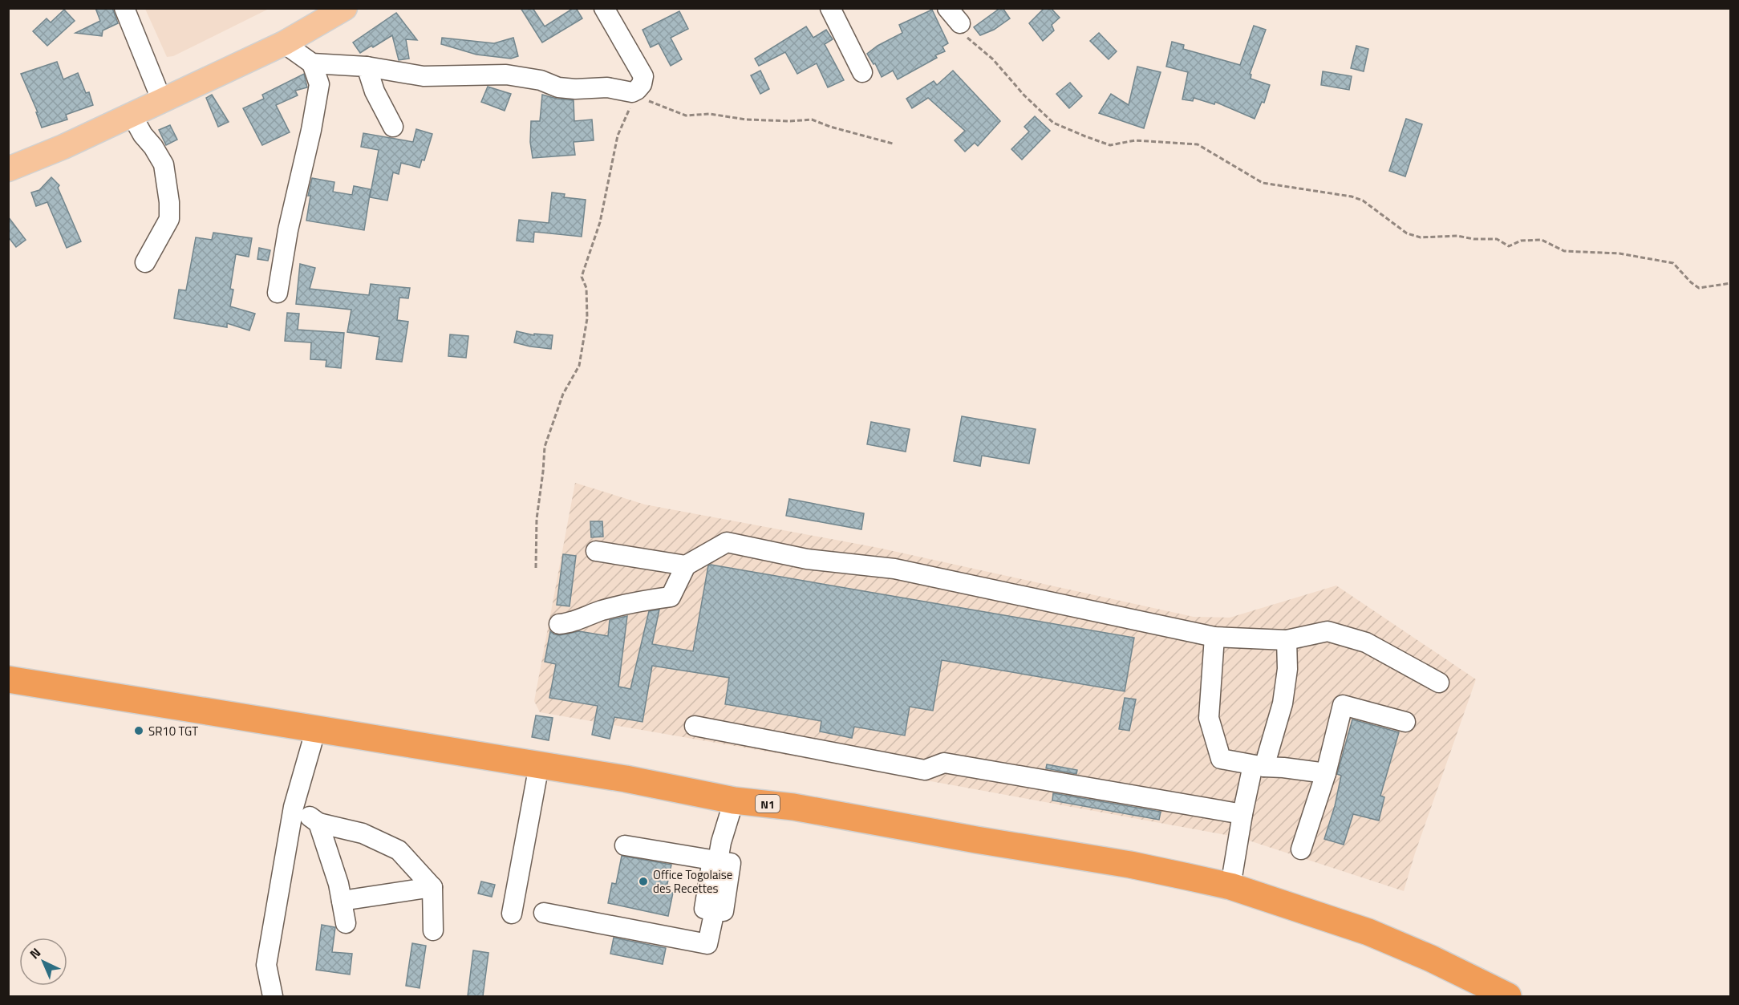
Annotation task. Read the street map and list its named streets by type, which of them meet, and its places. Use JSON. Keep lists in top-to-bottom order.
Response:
{
  "streets": {
    "highway": ["N1"]
  },
  "places": ["SR10 TGT", "Office Togolaise des Recettes"],
  "north": "top left"
}
